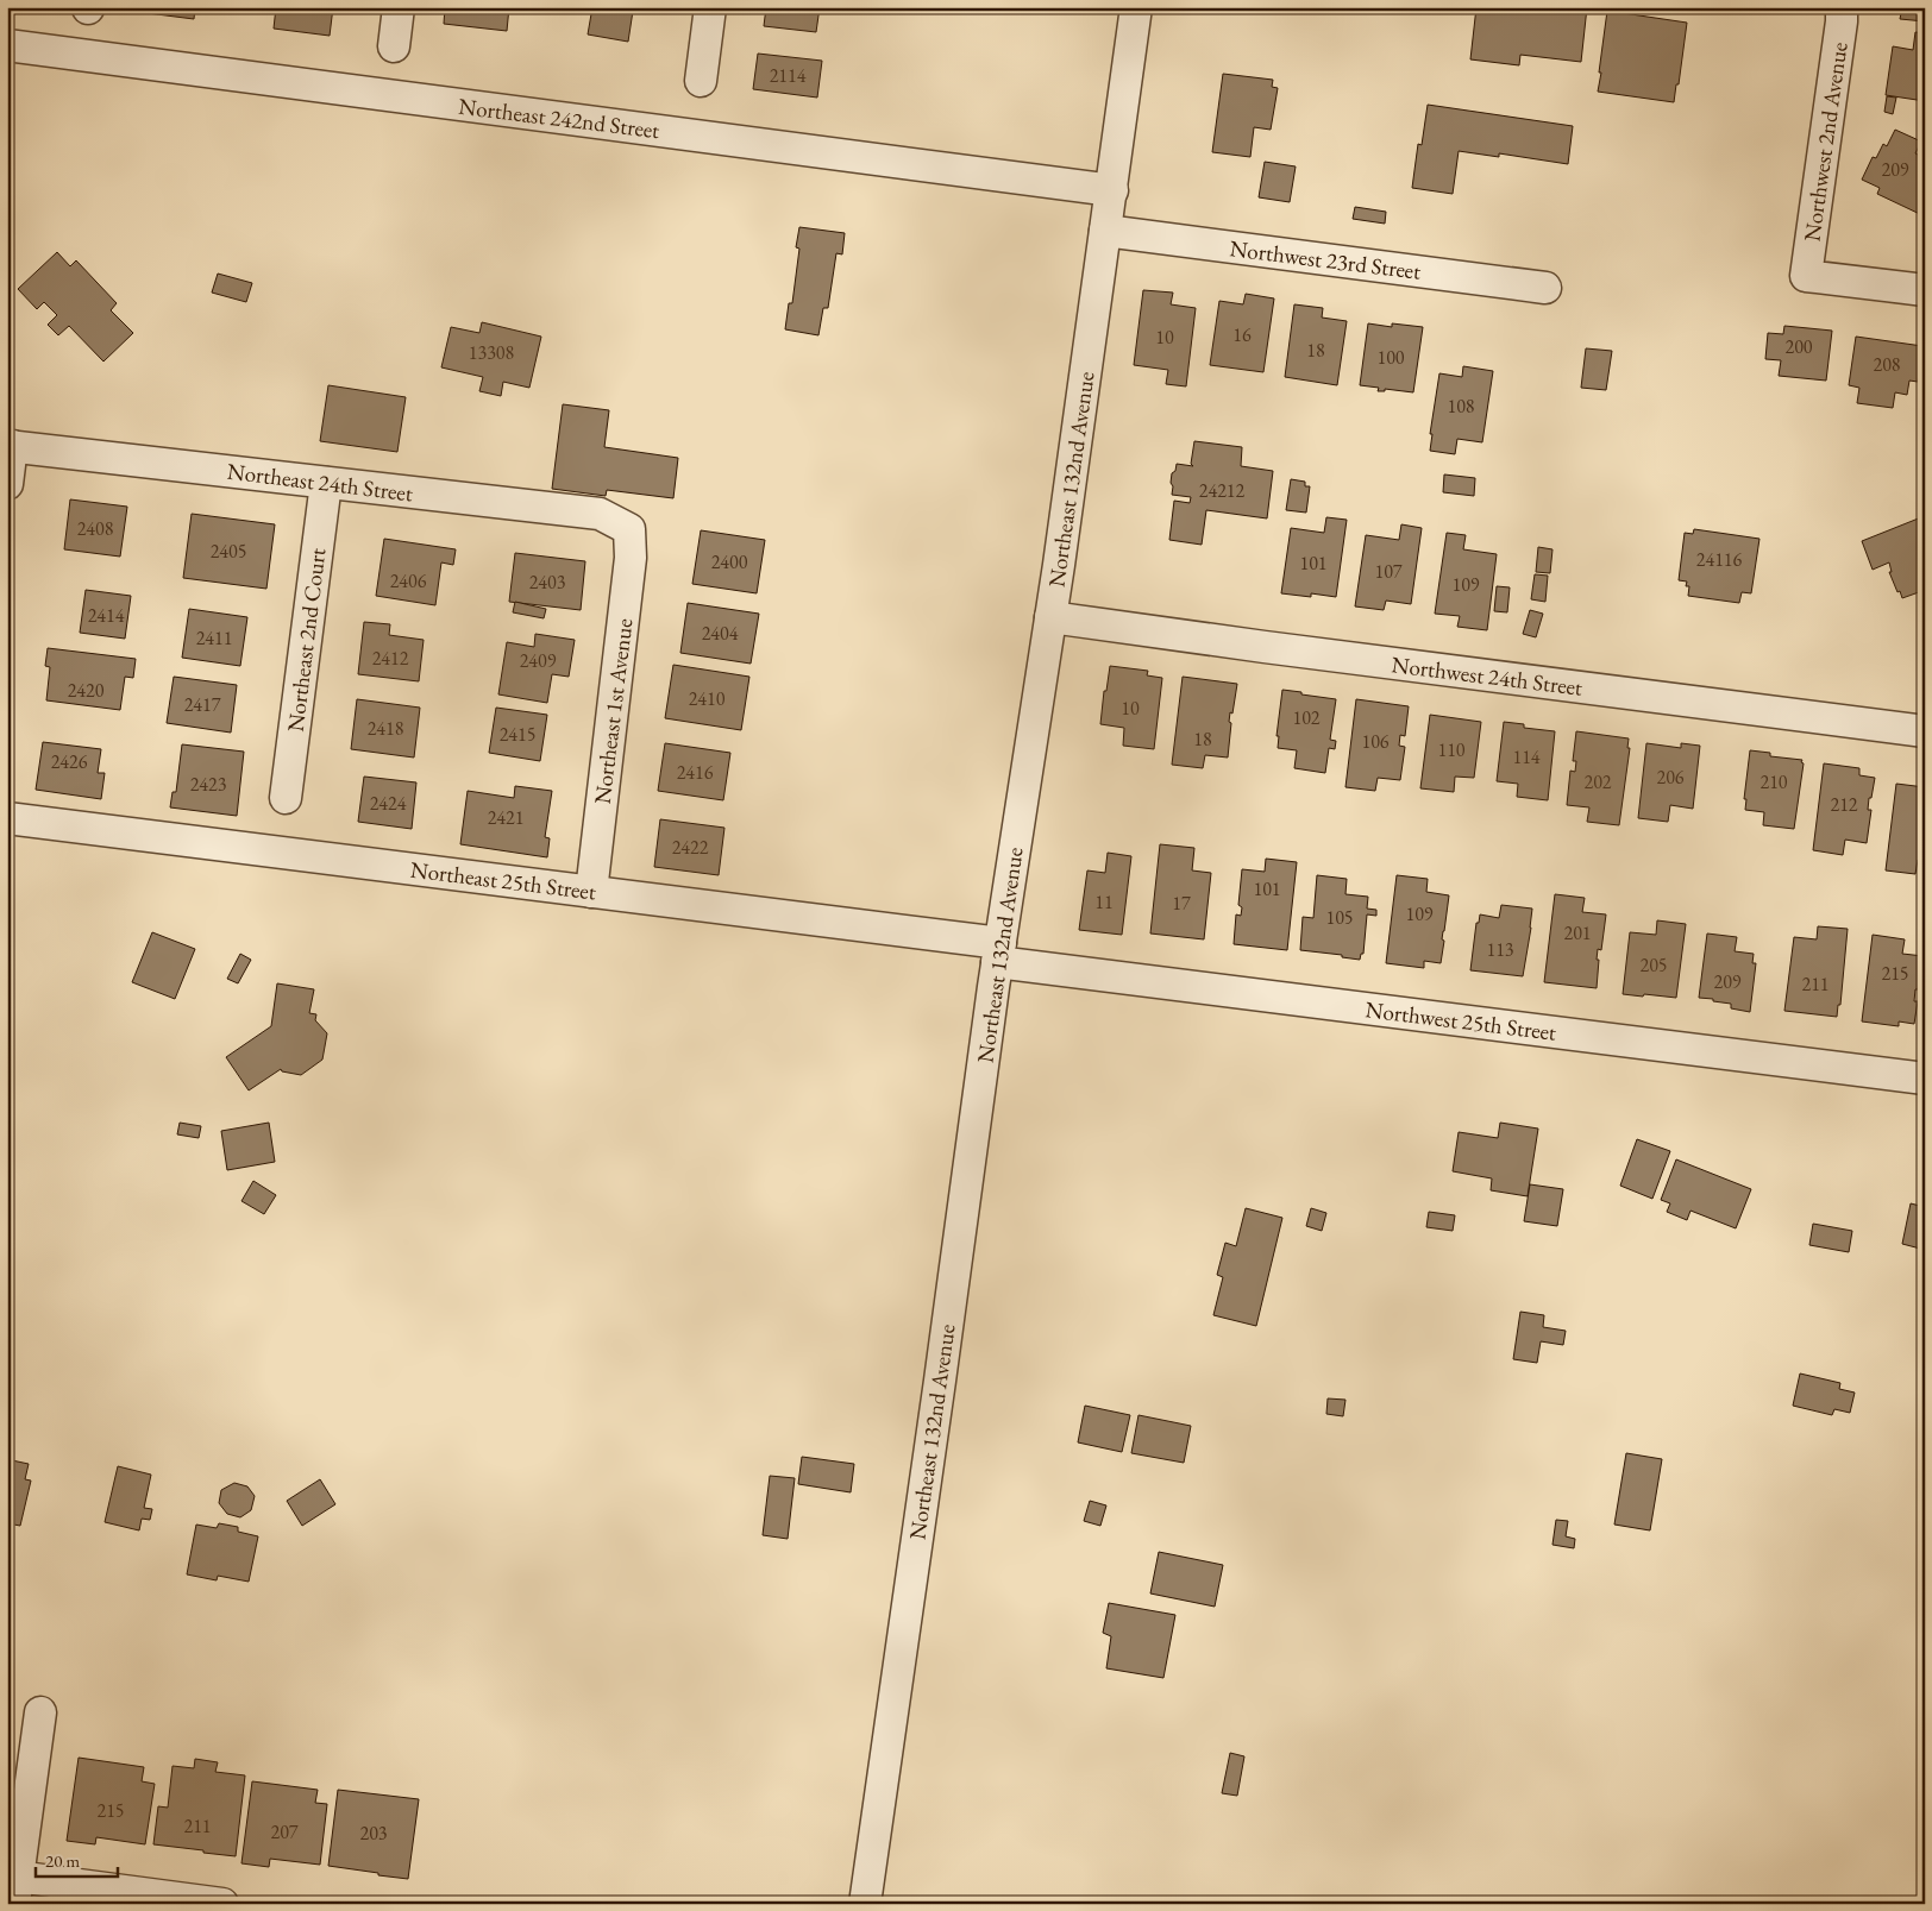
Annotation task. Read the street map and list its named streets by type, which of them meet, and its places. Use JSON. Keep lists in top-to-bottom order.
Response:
{
  "streets": {
    "street": [
      "Northeast 242nd Street",
      "Northwest 2nd Avenue",
      "Northwest 23rd Street",
      "Northeast 132nd Avenue",
      "Northeast 24th Street",
      "Northeast 2nd Court",
      "Northwest 24th Street",
      "Northeast 1st Avenue",
      "Northeast 25th Street",
      "Northwest 25th Street"
    ]
  },
  "crossings": [
    ["Northeast 242nd Street", "Northeast 132nd Avenue"],
    ["Northwest 23rd Street", "Northeast 132nd Avenue"],
    ["Northeast 132nd Avenue", "Northwest 24th Street"],
    ["Northeast 132nd Avenue", "Northeast 25th Street"],
    ["Northeast 132nd Avenue", "Northwest 25th Street"],
    ["Northeast 24th Street", "Northeast 2nd Court"],
    ["Northeast 24th Street", "Northeast 1st Avenue"],
    ["Northeast 1st Avenue", "Northeast 25th Street"],
    ["Northeast 25th Street", "Northwest 25th Street"]
  ],
  "house_numbers": [
    "2114",
    "209",
    "16",
    "10",
    "200",
    "18",
    "13308",
    "100",
    "208",
    "108",
    "24212",
    "2408",
    "2405",
    "24116",
    "2400",
    "101",
    "107",
    "2406",
    "2403",
    "109",
    "2414",
    "2404",
    "2411",
    "2412",
    "2409",
    "2420",
    "2410",
    "2417",
    "10",
    "102",
    "2418",
    "2415",
    "18",
    "106",
    "110",
    "114",
    "2426",
    "2416",
    "206",
    "202",
    "210",
    "2423",
    "2424",
    "212",
    "2421",
    "2422",
    "101",
    "11",
    "17",
    "109",
    "105",
    "201",
    "113",
    "205",
    "215",
    "209",
    "211",
    "215",
    "211",
    "207",
    "203"
  ],
  "scale_bar": "20 m"
}
